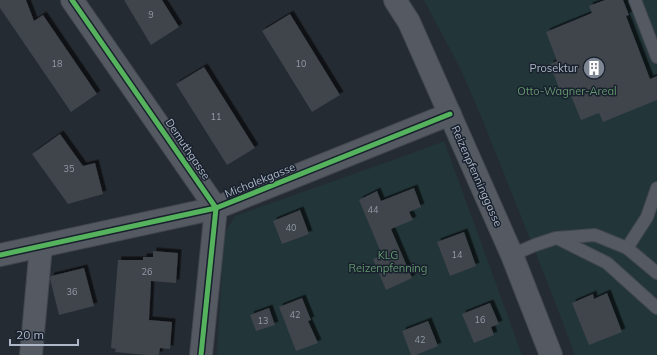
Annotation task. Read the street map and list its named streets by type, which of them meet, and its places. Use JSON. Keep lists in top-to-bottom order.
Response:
{
  "streets": {
    "street": ["Demuthgasse", "Reizenpfenninggasse", "Michalekgasse"]
  },
  "crossings": [
    ["Demuthgasse", "Michalekgasse"],
    ["Reizenpfenninggasse", "Michalekgasse"]
  ],
  "parks": ["Otto-Wagner-Areal", "KLG Reizenpfenning"],
  "places": {
    "building": ["Prosektur"]
  },
  "house_numbers": [
    "9",
    "18",
    "10",
    "11",
    "35",
    "44",
    "40",
    "14",
    "26",
    "36",
    "42",
    "16",
    "13",
    "42"
  ],
  "scale_bar": "20 m"
}
